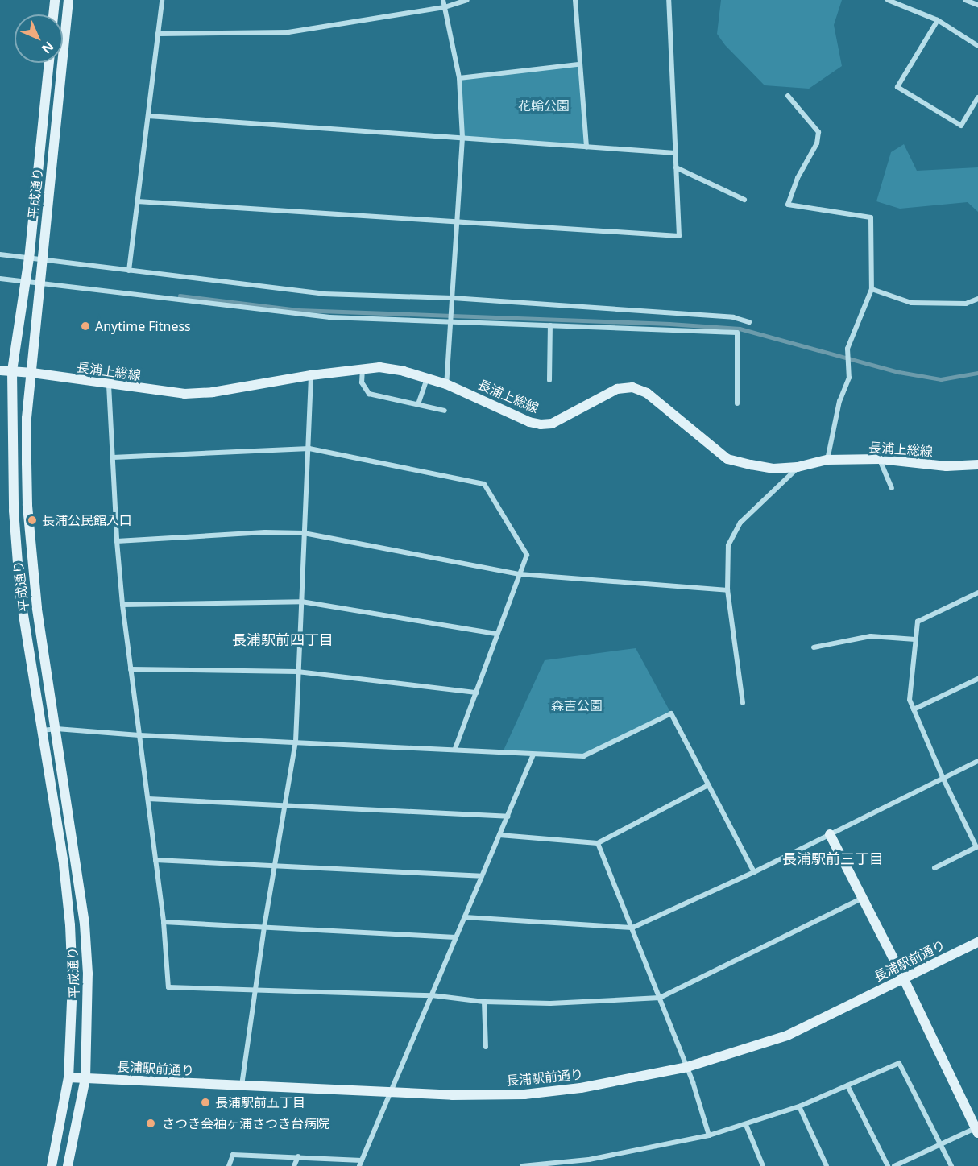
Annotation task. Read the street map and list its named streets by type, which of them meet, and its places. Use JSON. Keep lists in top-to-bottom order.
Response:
{
  "streets": {
    "street": ["平成通り", "長浦上総線", "長浦駅前通り"]
  },
  "crossings": [
    ["平成通り", "長浦上総線"],
    ["平成通り", "長浦駅前通り"]
  ],
  "districts": ["長浦駅前四丁目", "長浦駅前三丁目"],
  "parks": ["花輪公園", "森吉公園"],
  "places": [
    "Anytime Fitness",
    "長浦公民館入口",
    "長浦駅前五丁目",
    "さつき会袖ヶ浦さつき台病院"
  ],
  "north": "bottom right"
}
